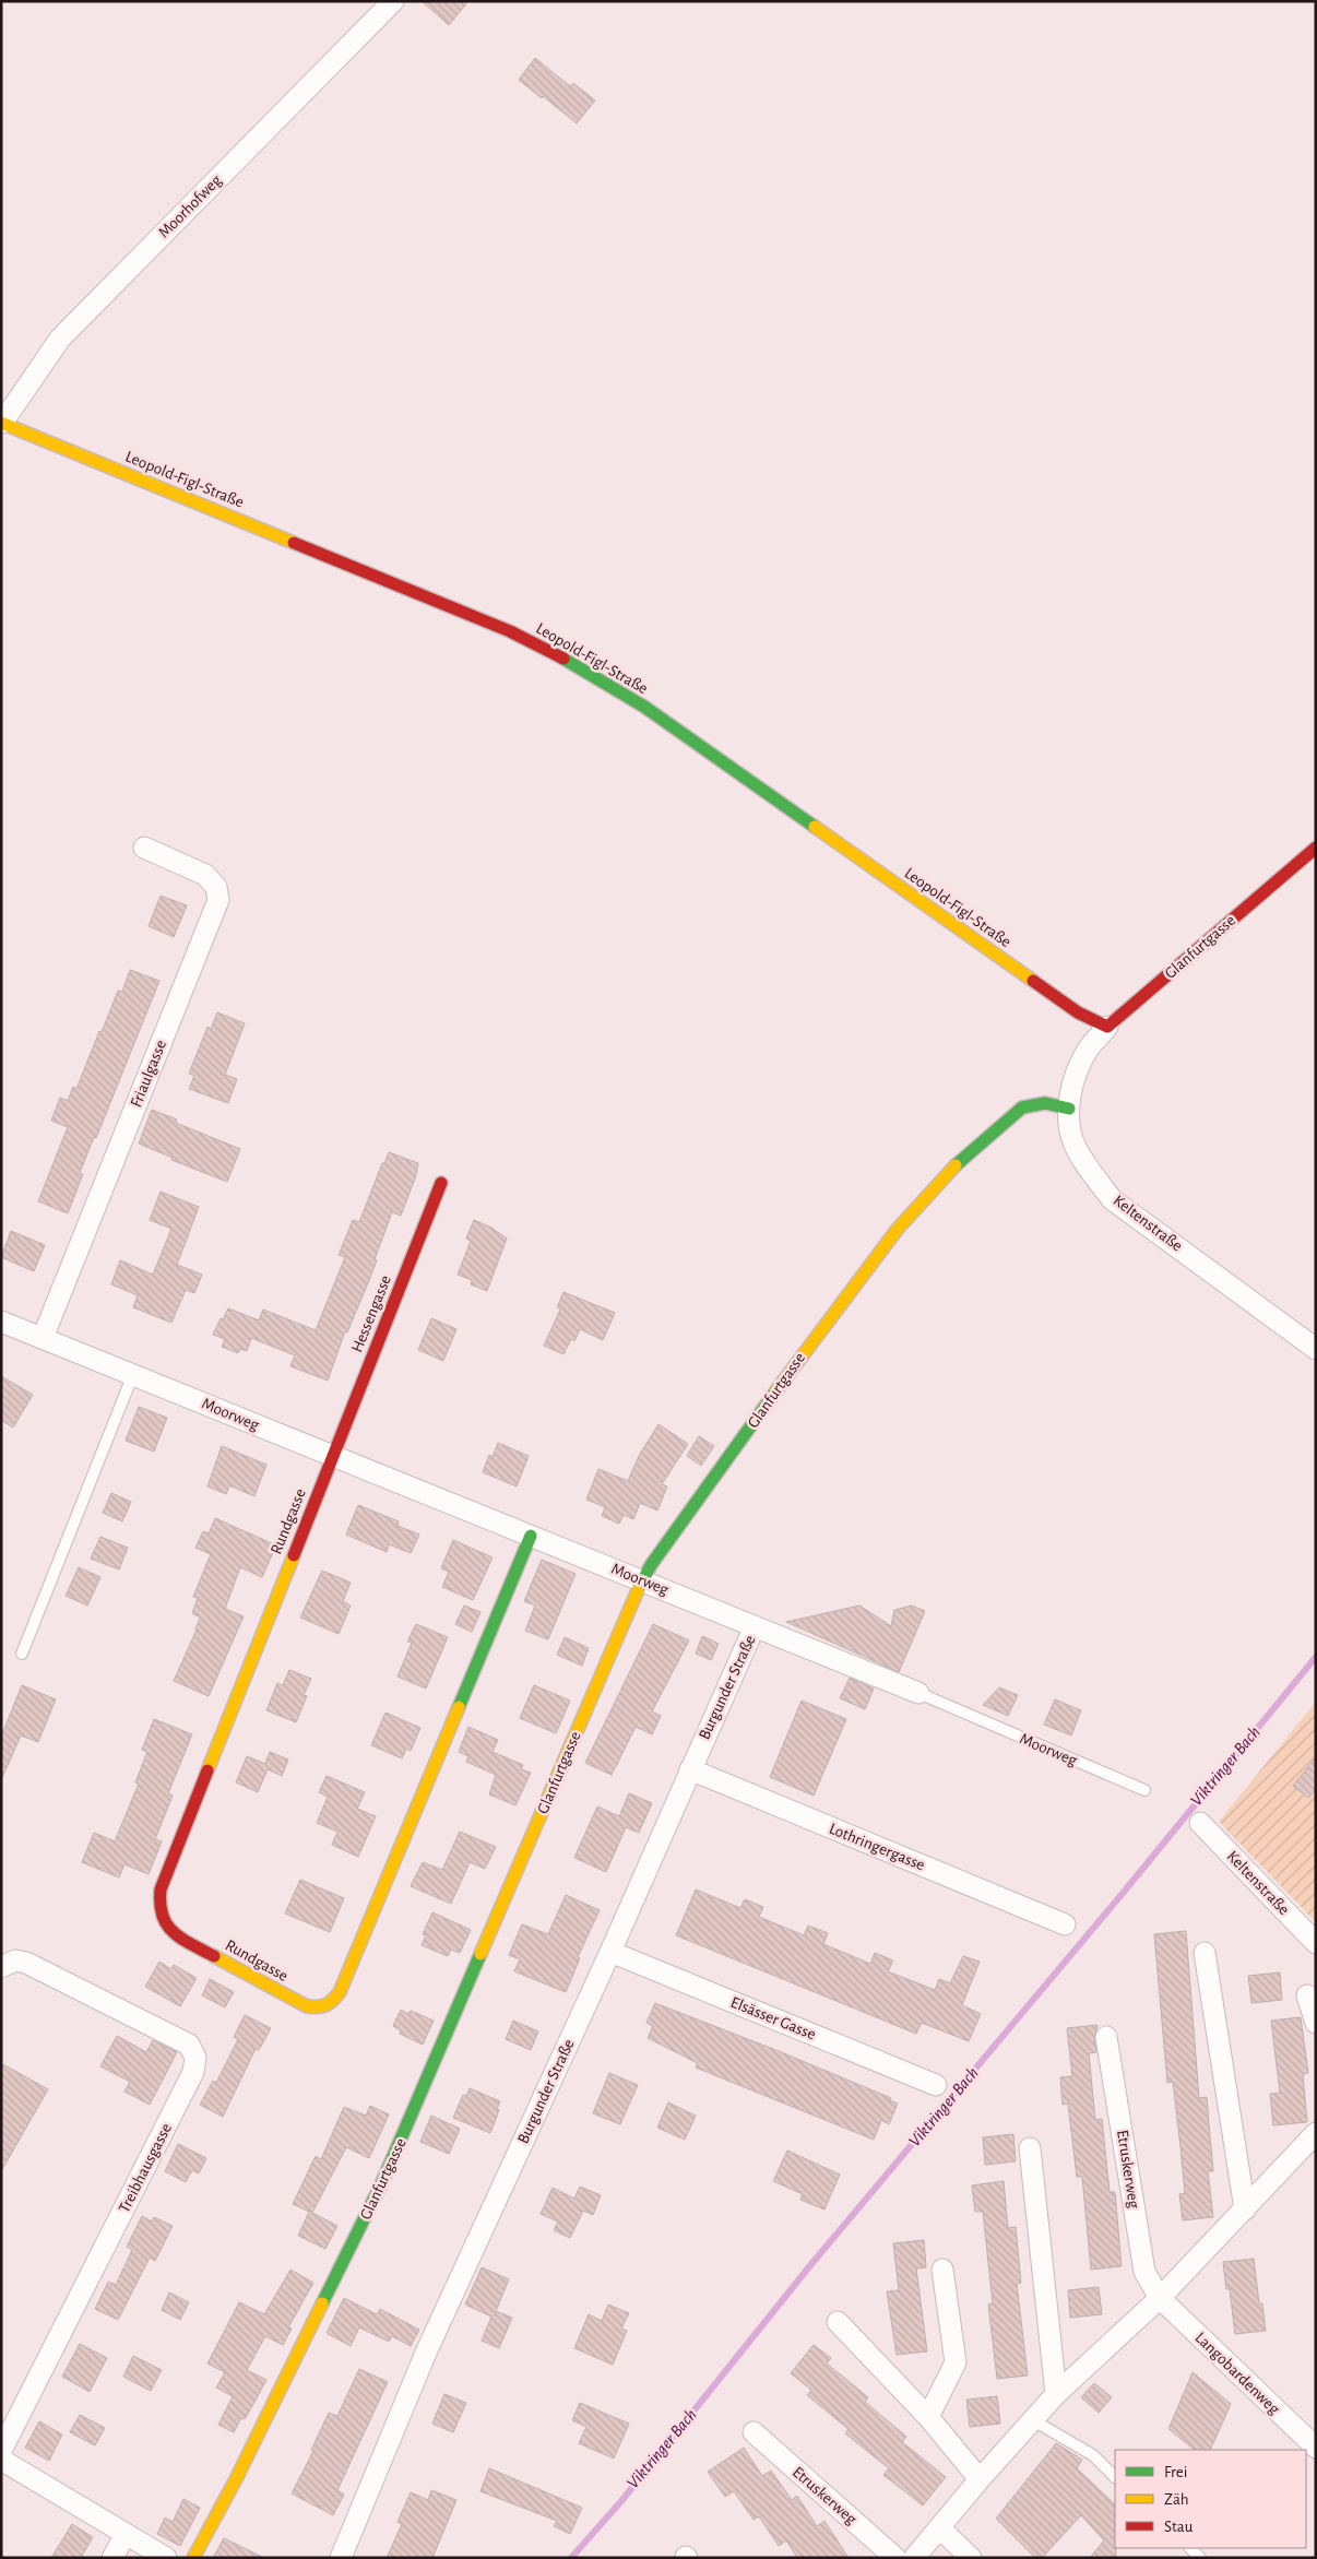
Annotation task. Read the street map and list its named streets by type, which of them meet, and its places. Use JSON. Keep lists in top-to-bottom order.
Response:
{
  "streets": {
    "street": [
      "Moorhofweg",
      "Leopold-Figl-Straße",
      "Glanfurtgasse",
      "Friaulgasse",
      "Keltenstraße",
      "Hessengasse",
      "Moorweg",
      "Rundgasse",
      "Burgunder Straße",
      "Lothringergasse",
      "Elsässer Gasse",
      "Treibhausgasse",
      "Etruskerweg",
      "Langobardenweg"
    ]
  },
  "crossings": [
    ["Moorhofweg", "Leopold-Figl-Straße"],
    ["Leopold-Figl-Straße", "Glanfurtgasse"],
    ["Glanfurtgasse", "Keltenstraße"],
    ["Glanfurtgasse", "Moorweg"],
    ["Friaulgasse", "Moorweg"],
    ["Hessengasse", "Moorweg"],
    ["Hessengasse", "Rundgasse"],
    ["Moorweg", "Rundgasse"],
    ["Moorweg", "Burgunder Straße"],
    ["Burgunder Straße", "Lothringergasse"],
    ["Burgunder Straße", "Elsässer Gasse"],
    ["Etruskerweg", "Langobardenweg"]
  ],
  "water": ["Viktringer Bach"],
  "legend": ["Frei", "Zäh", "Stau"]
}
